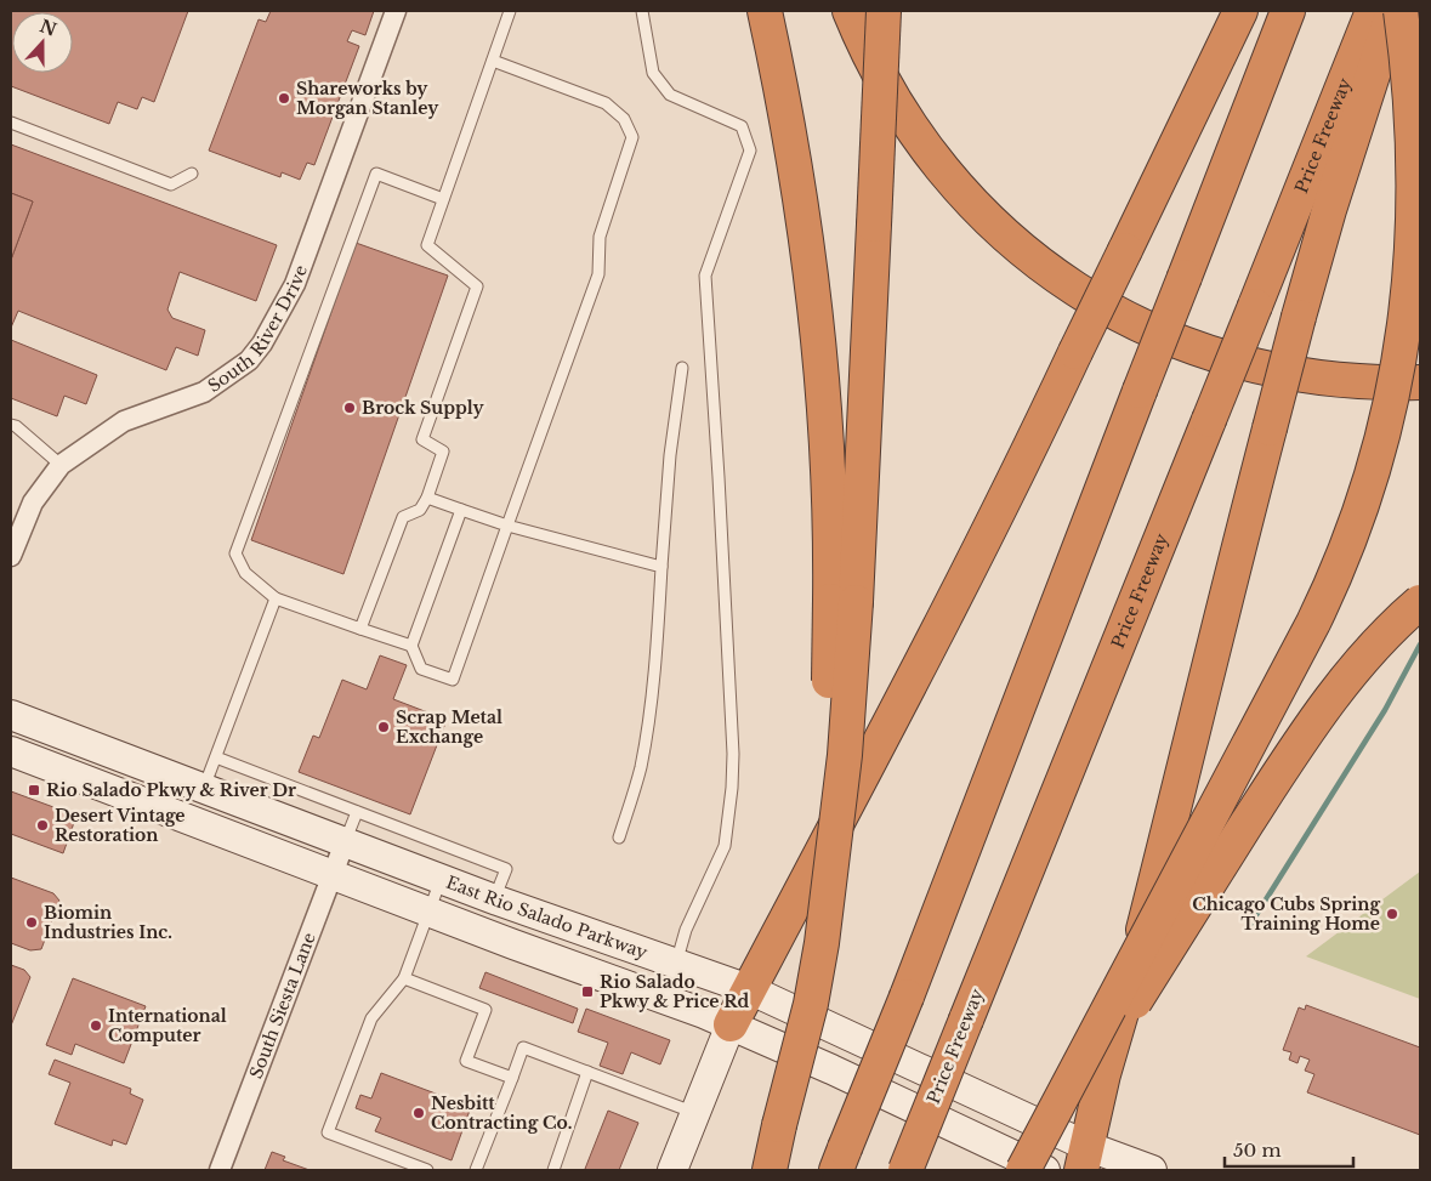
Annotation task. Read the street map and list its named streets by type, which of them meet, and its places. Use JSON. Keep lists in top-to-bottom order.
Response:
{
  "streets": {
    "highway": ["Price Freeway"],
    "main road": ["East Rio Salado Parkway"],
    "street": ["South River Drive", "South Siesta Lane"]
  },
  "crossings": [
    ["East Rio Salado Parkway", "South Siesta Lane"]
  ],
  "places": {
    "other": [
      "Shareworks by Morgan Stanley",
      "Brock Supply",
      "Scrap Metal Exchange",
      "Desert Vintage Restoration",
      "Chicago Cubs Spring Training Home",
      "Biomin Industries Inc.",
      "International Computer",
      "Nesbitt Contracting Co."
    ],
    "transit": ["Rio Salado Pkwy & River Dr", "Rio Salado Pkwy & Price Rd"]
  },
  "scale_bar": "50 m",
  "north": "top"
}
